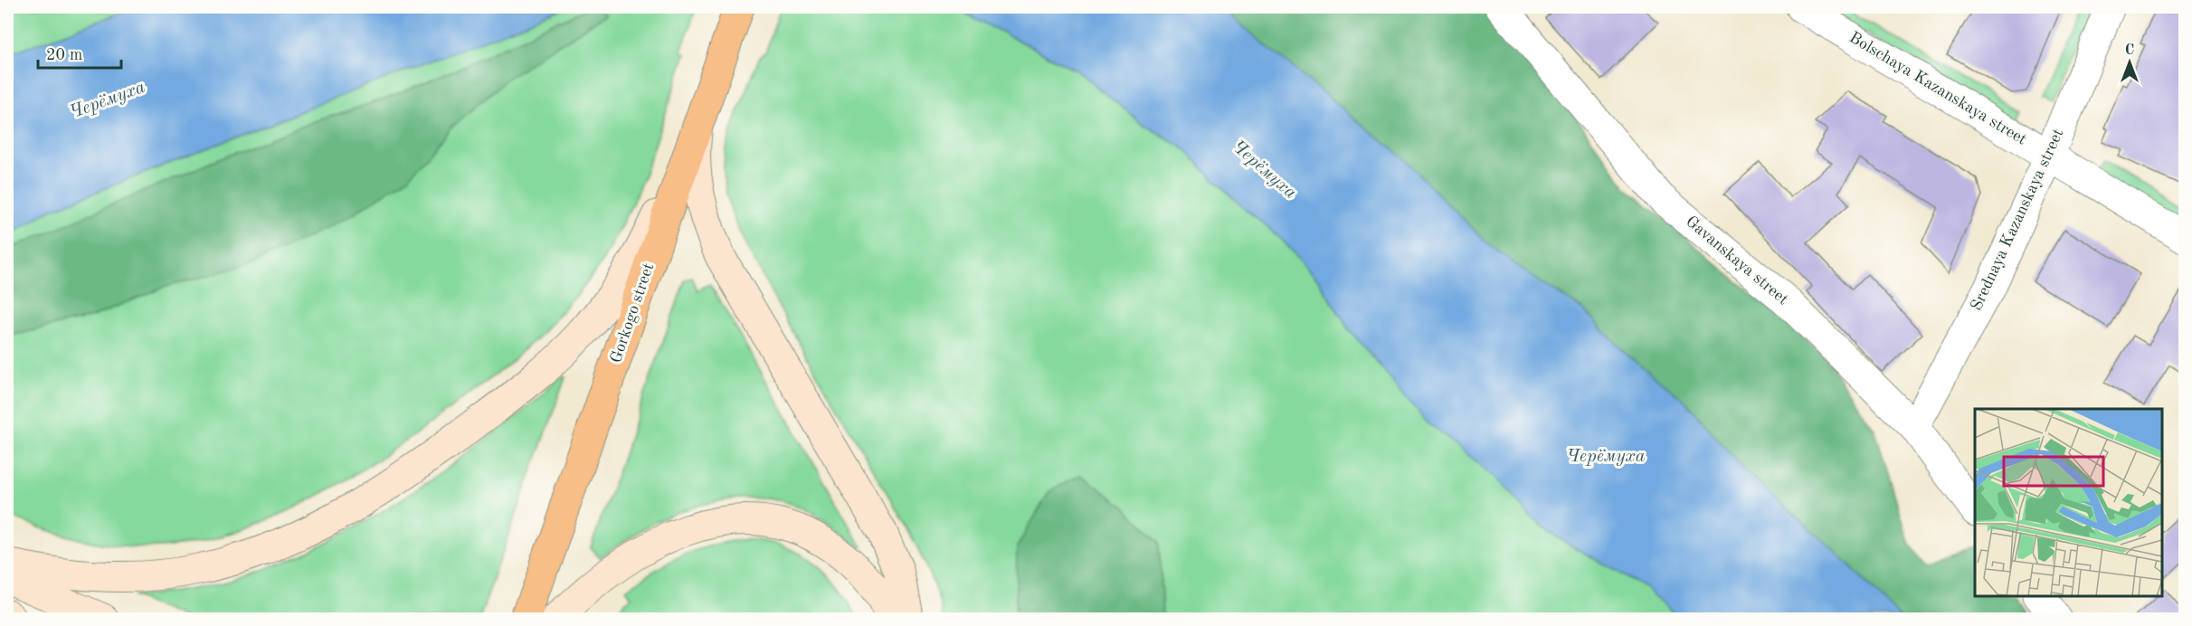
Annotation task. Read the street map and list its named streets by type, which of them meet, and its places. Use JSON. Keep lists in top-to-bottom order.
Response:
{
  "streets": {
    "main road": ["Gorkogo street"],
    "street": ["Bolschaya Kazanskaya street", "Srednaya Kazanskaya street", "Gavanskaya street"]
  },
  "crossings": [
    ["Bolschaya Kazanskaya street", "Srednaya Kazanskaya street"],
    ["Srednaya Kazanskaya street", "Gavanskaya street"]
  ],
  "water": ["Черёмуха"],
  "scale_bar": "20 m",
  "north": "top"
}
